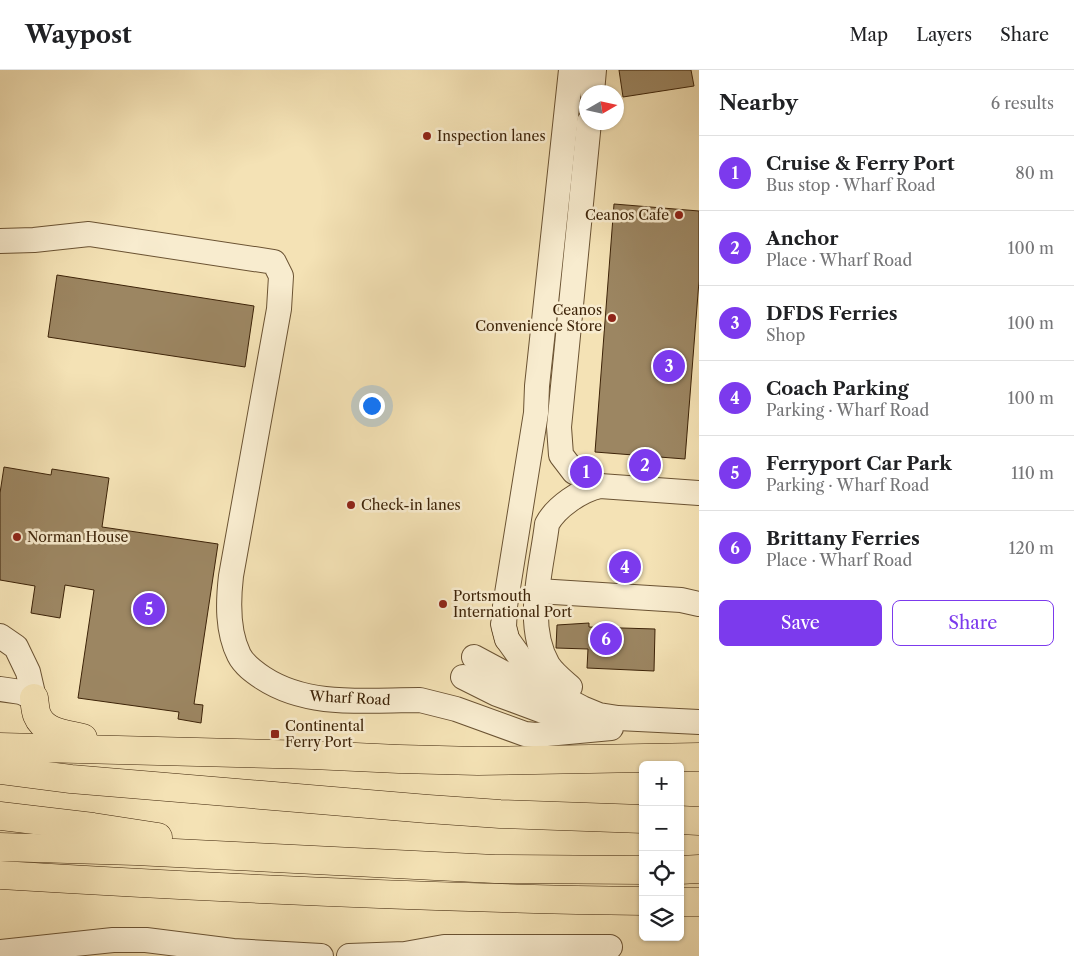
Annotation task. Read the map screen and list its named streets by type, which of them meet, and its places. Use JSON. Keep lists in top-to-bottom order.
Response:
{
  "streets": {
    "street": ["Wharf Road"]
  },
  "places": {
    "other": [
      "Inspection lanes",
      "Ceanos Cafe",
      "Ceanos Convenience Store",
      "Check-in lanes",
      "Norman House",
      "Portsmouth International Port"
    ],
    "transit": ["Continental Ferry Port"]
  },
  "north": "right",
  "page": {
    "header": "Waypost",
    "nav": ["Map", "Layers", "Share"],
    "heading": ["Nearby", "6 results"],
    "list": [
      {
        "mark": "1",
        "name": "Cruise & Ferry Port",
        "note": "Bus stop · Wharf Road",
        "value": "80 m"
      },
      {
        "mark": "2",
        "name": "Anchor",
        "note": "Place · Wharf Road",
        "value": "100 m"
      },
      {
        "mark": "3",
        "name": "DFDS Ferries",
        "note": "Shop",
        "value": "100 m"
      },
      {
        "mark": "4",
        "name": "Coach Parking",
        "note": "Parking · Wharf Road",
        "value": "100 m"
      },
      {
        "mark": "5",
        "name": "Ferryport Car Park",
        "note": "Parking · Wharf Road",
        "value": "110 m"
      },
      {
        "mark": "6",
        "name": "Brittany Ferries",
        "note": "Place · Wharf Road",
        "value": "120 m"
      }
    ],
    "pins": [
      "3",
      "2",
      "1",
      "4",
      "5",
      "6"
    ],
    "buttons": ["Save", "Share"],
    "map_buttons": ["+", "−"]
  }
}
